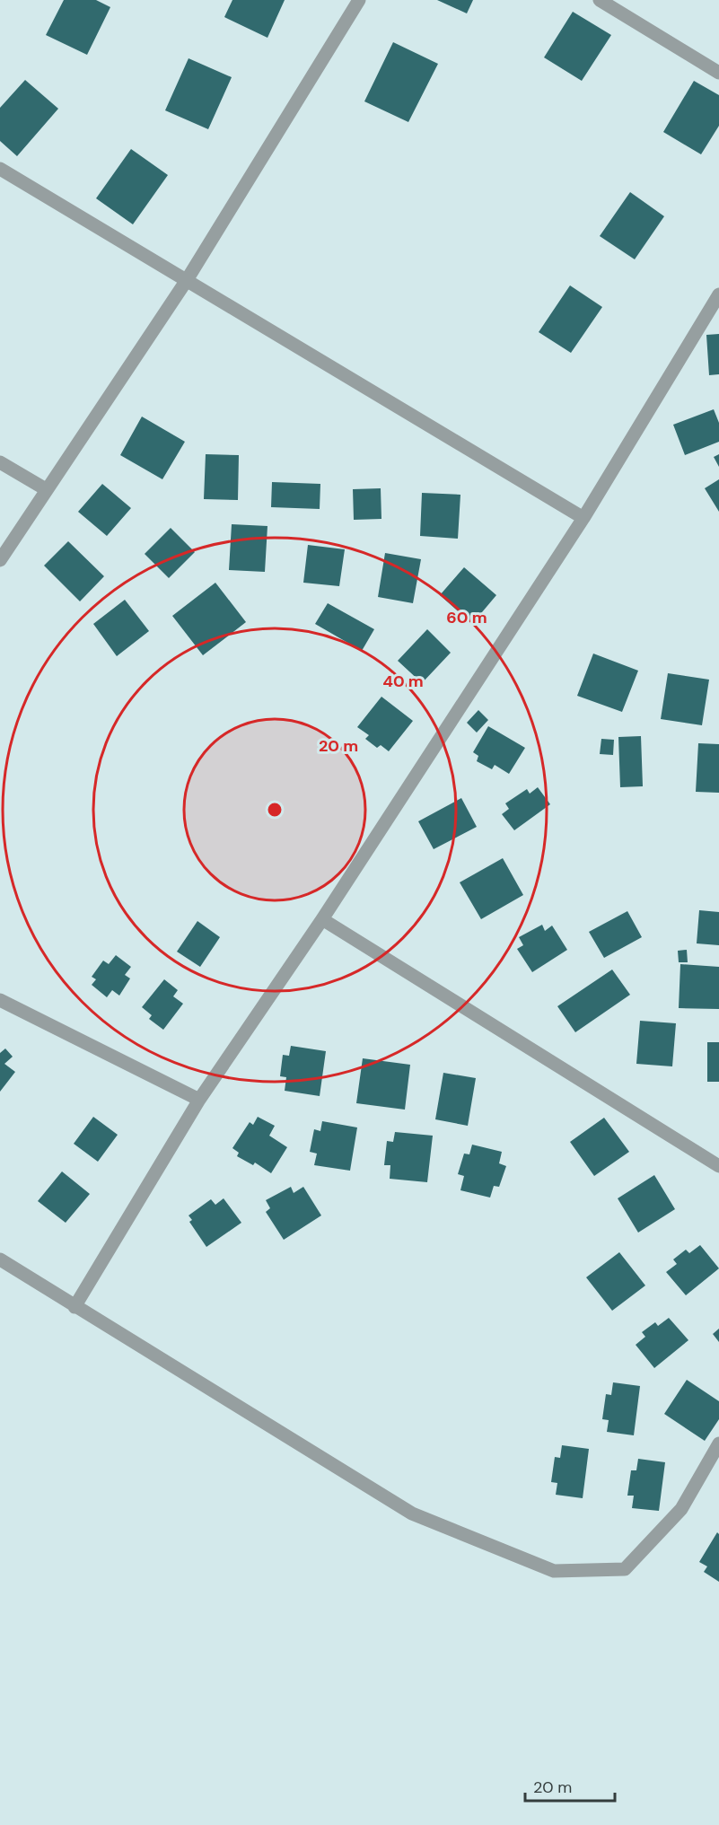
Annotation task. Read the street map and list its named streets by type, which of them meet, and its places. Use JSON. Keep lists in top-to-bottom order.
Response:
{
  "scale_bar": "20 m",
  "rings": ["60 m", "40 m", "20 m"]
}
